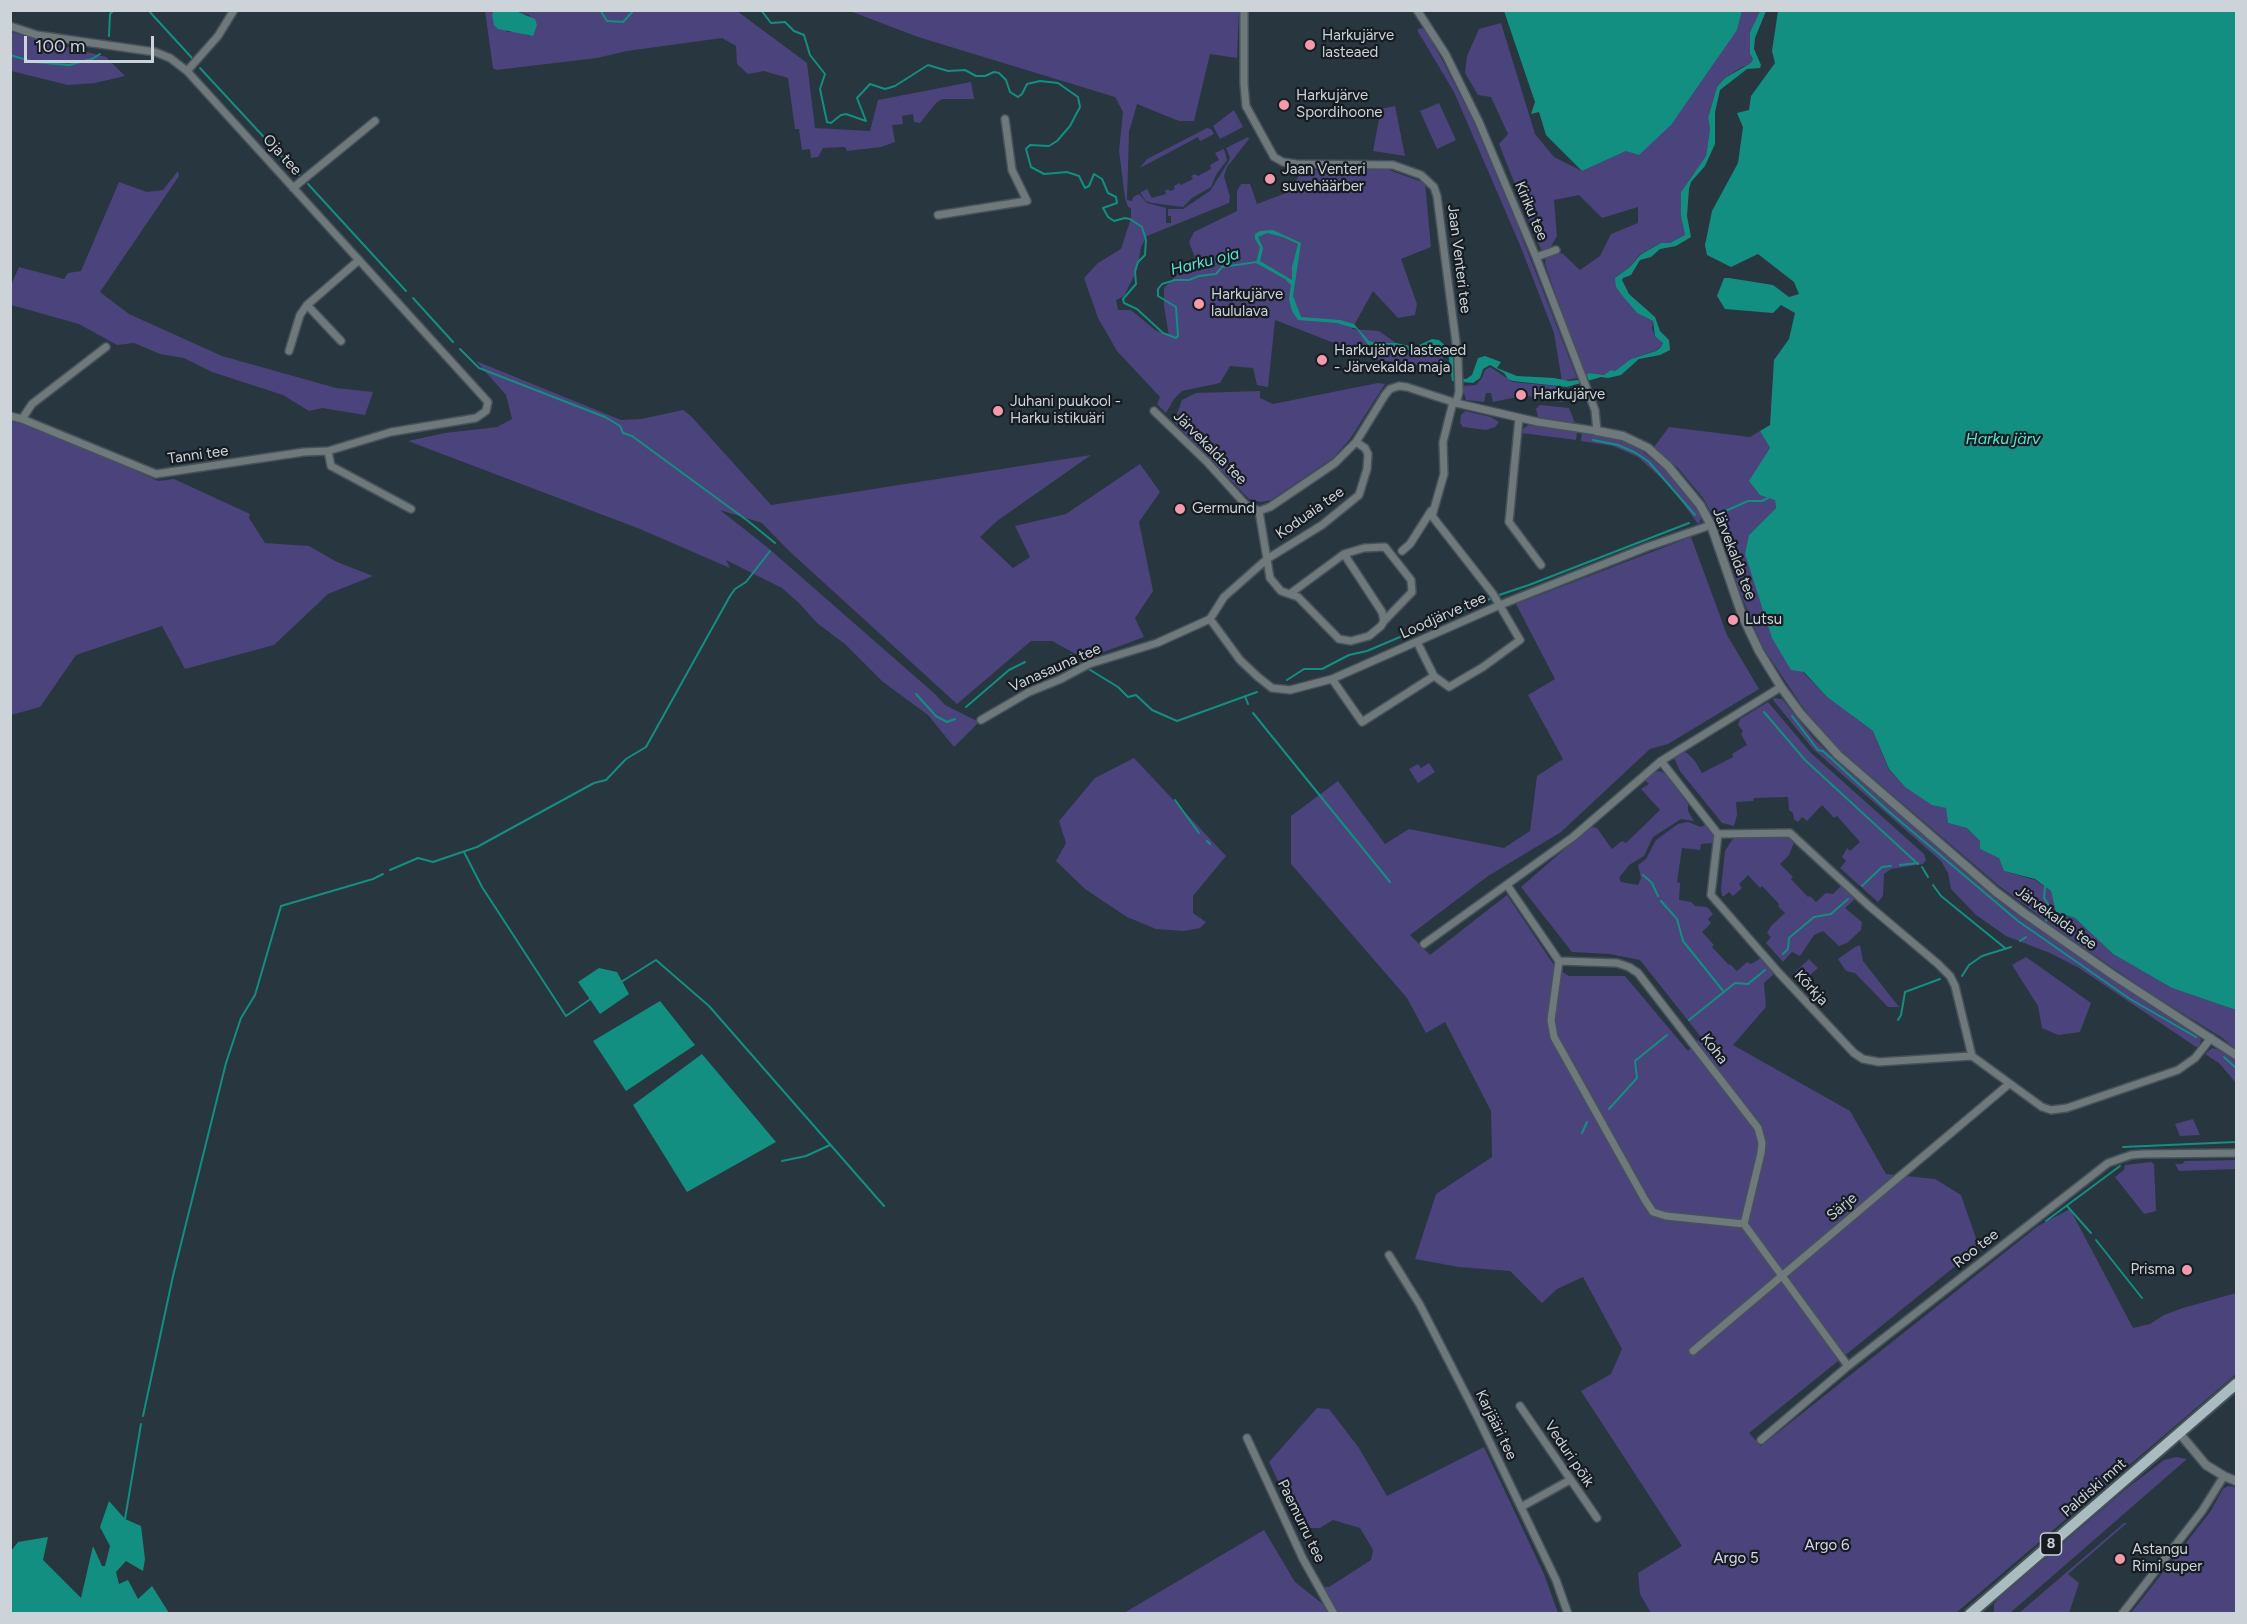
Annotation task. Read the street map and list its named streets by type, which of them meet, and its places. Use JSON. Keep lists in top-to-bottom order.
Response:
{
  "streets": {
    "main road": ["Paldiski mnt", "8"],
    "street": [
      "Oja tee",
      "Kiriku tee",
      "Jaan Venteri tee",
      "Järvekalda tee",
      "Tanni tee",
      "Koduaia tee",
      "Loodjärve tee",
      "Vanasauna tee",
      "Kõrkja",
      "Koha",
      "Särje",
      "Roo tee",
      "Karjääri tee",
      "Veduri põik",
      "Paemurru tee"
    ]
  },
  "crossings": [
    ["Oja tee", "Tanni tee"],
    ["Kiriku tee", "Järvekalda tee"],
    ["Jaan Venteri tee", "Järvekalda tee"],
    ["Järvekalda tee", "Koduaia tee"],
    ["Järvekalda tee", "Loodjärve tee"],
    ["Loodjärve tee", "Vanasauna tee"]
  ],
  "water": ["Harku oja", "Harku järv"],
  "parks": ["Argo 6", "Argo 5"],
  "places": [
    "Harkujärve lasteaed",
    "Harkujärve Spordihoone",
    "Jaan Venteri suvehäärber",
    "Harkujärve laululava",
    "Harkujärve lasteaed - Järvekalda maja",
    "Harkujärve",
    "Juhani puukool - Harku istikuäri",
    "Germund",
    "Lutsu",
    "Prisma",
    "Astangu Rimi super"
  ],
  "scale_bar": "100 m"
}
